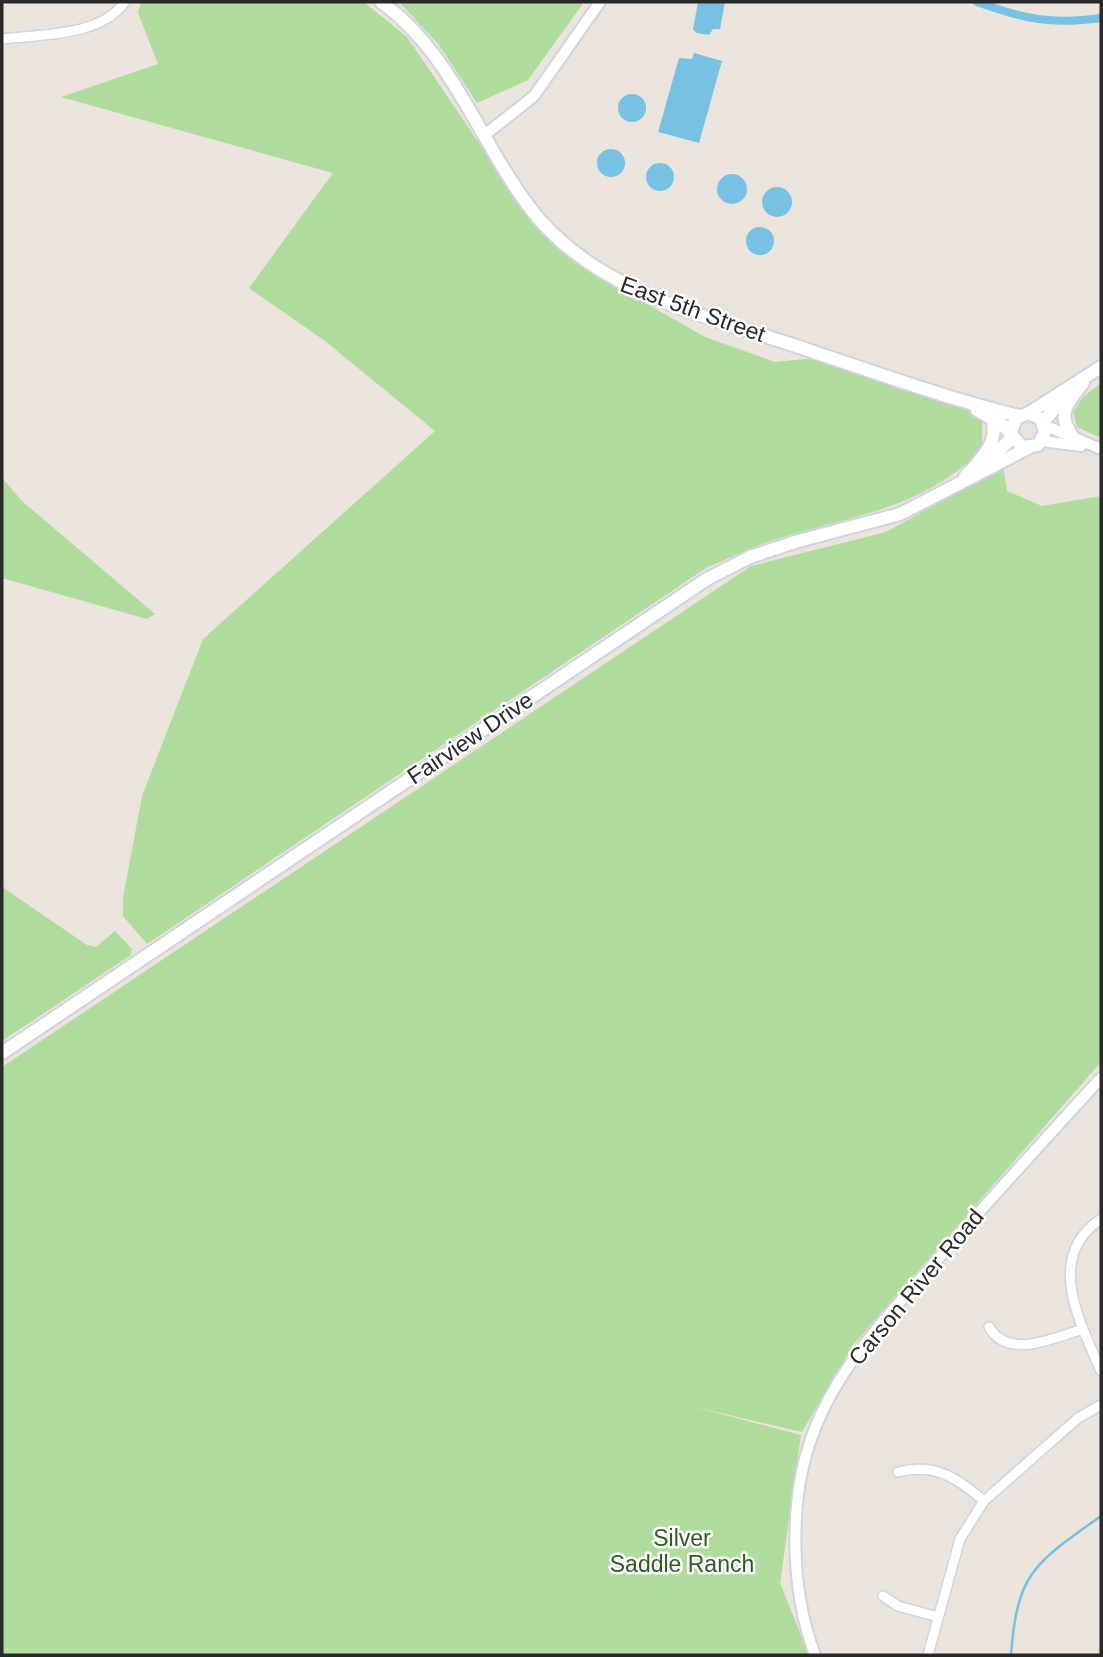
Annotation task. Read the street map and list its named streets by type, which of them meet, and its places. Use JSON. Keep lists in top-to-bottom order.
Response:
{
  "streets": {
    "main road": ["East 5th Street", "Fairview Drive"],
    "street": ["Carson River Road"]
  },
  "crossings": [
    ["East 5th Street", "Fairview Drive"]
  ],
  "parks": ["Silver Saddle Ranch"]
}
